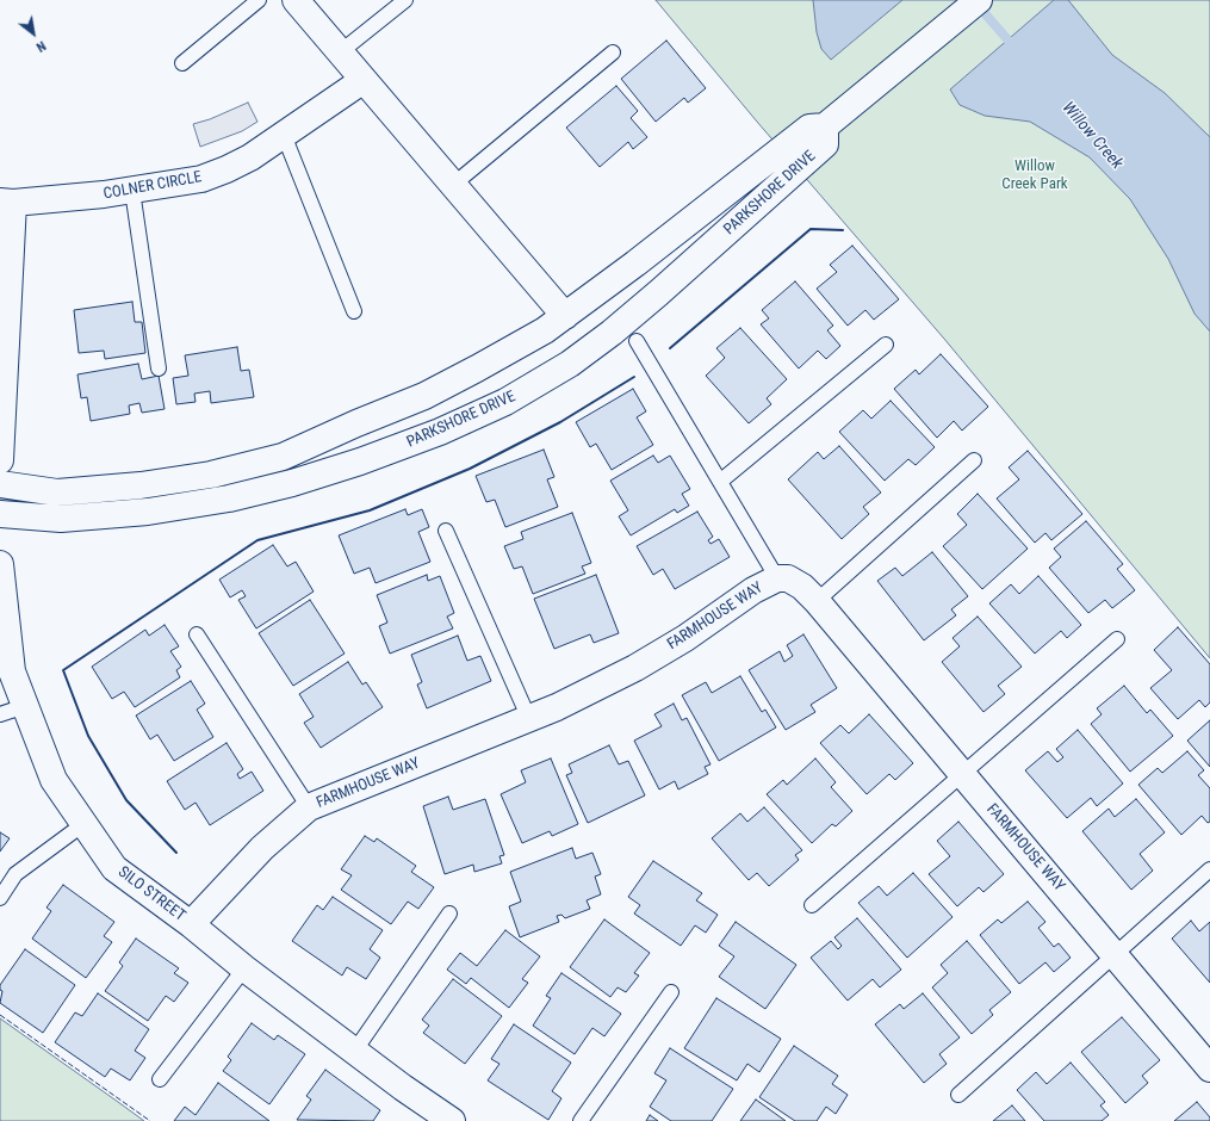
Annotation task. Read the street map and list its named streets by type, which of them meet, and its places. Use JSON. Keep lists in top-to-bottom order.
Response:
{
  "streets": {
    "street": [
      "COLNER CIRCLE",
      "PARKSHORE DRIVE",
      "FARMHOUSE WAY",
      "SILO STREET"
    ]
  },
  "crossings": [
    ["FARMHOUSE WAY", "SILO STREET"]
  ],
  "water": ["Willow Creek"],
  "parks": ["Willow Creek Park"],
  "north": "bottom right"
}
